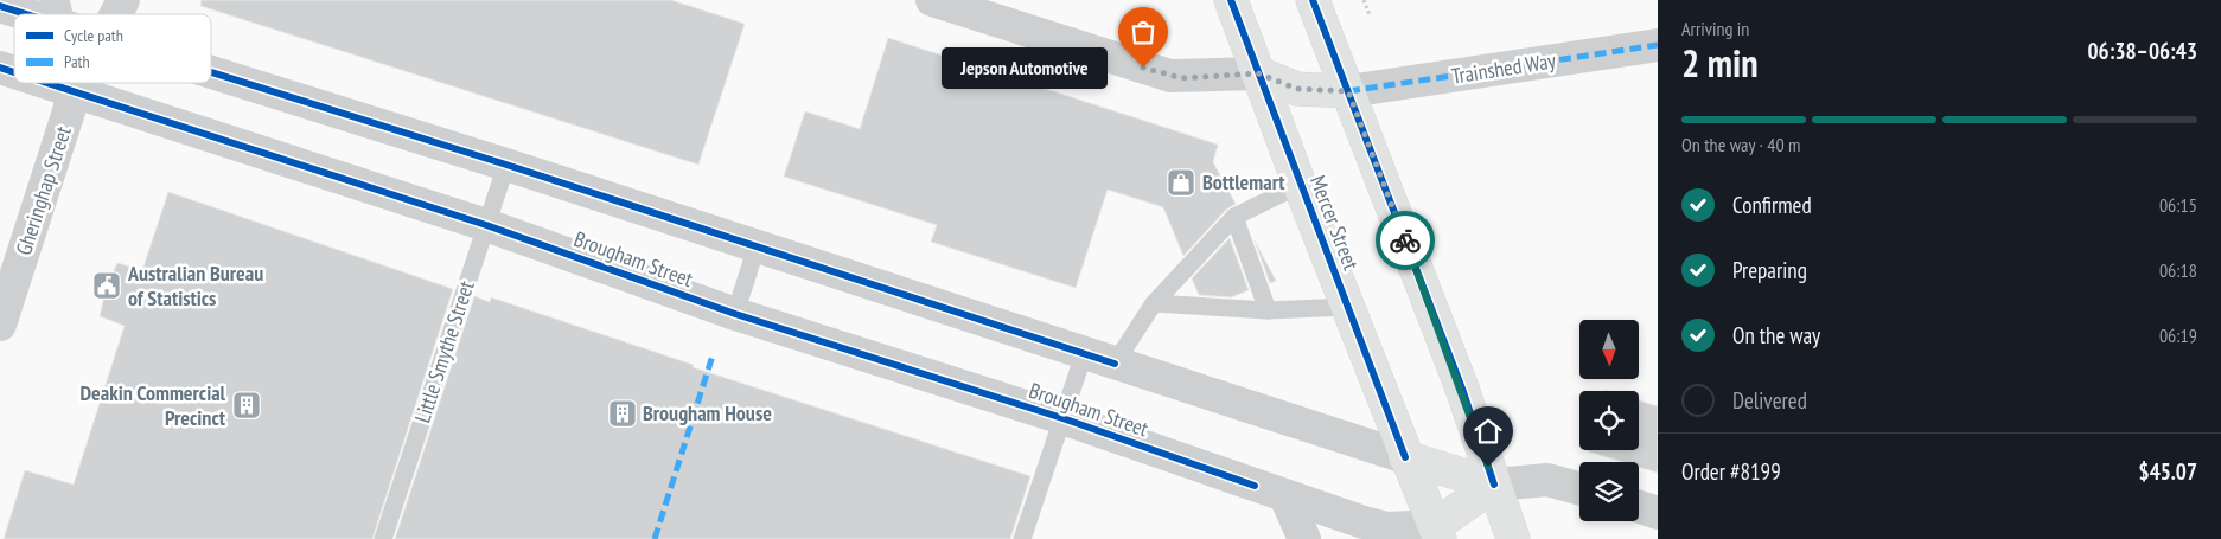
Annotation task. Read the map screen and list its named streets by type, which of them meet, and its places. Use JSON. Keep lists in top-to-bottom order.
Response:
{
  "streets": {
    "street": [
      "Trainshed Way",
      "Gheringhap Street",
      "Mercer Street",
      "Brougham Street"
    ],
    "lane": ["Little Smythe Street"]
  },
  "crossings": [
    ["Gheringhap Street", "Brougham Street"],
    ["Mercer Street", "Brougham Street"],
    ["Brougham Street", "Little Smythe Street"]
  ],
  "places": {
    "other": ["Jepson Automotive"],
    "shop": ["Bottlemart"],
    "public building": ["Australian Bureau of Statistics"],
    "building": ["Deakin Commercial Precinct", "Brougham House"]
  },
  "legend": ["Cycle path", "Path"],
  "north": "bottom",
  "page": {
    "heading": ["2 min", "Arriving in", "06:38–06:43"],
    "panel": ["Order #8199", "$45.07"],
    "bubble": "Jepson Automotive",
    "bar": "On the way · 40 m",
    "list": [
      ["Confirmed", "06:15"],
      ["Preparing", "06:18"],
      ["On the way", "06:19"],
      "Delivered"
    ]
  }
}
